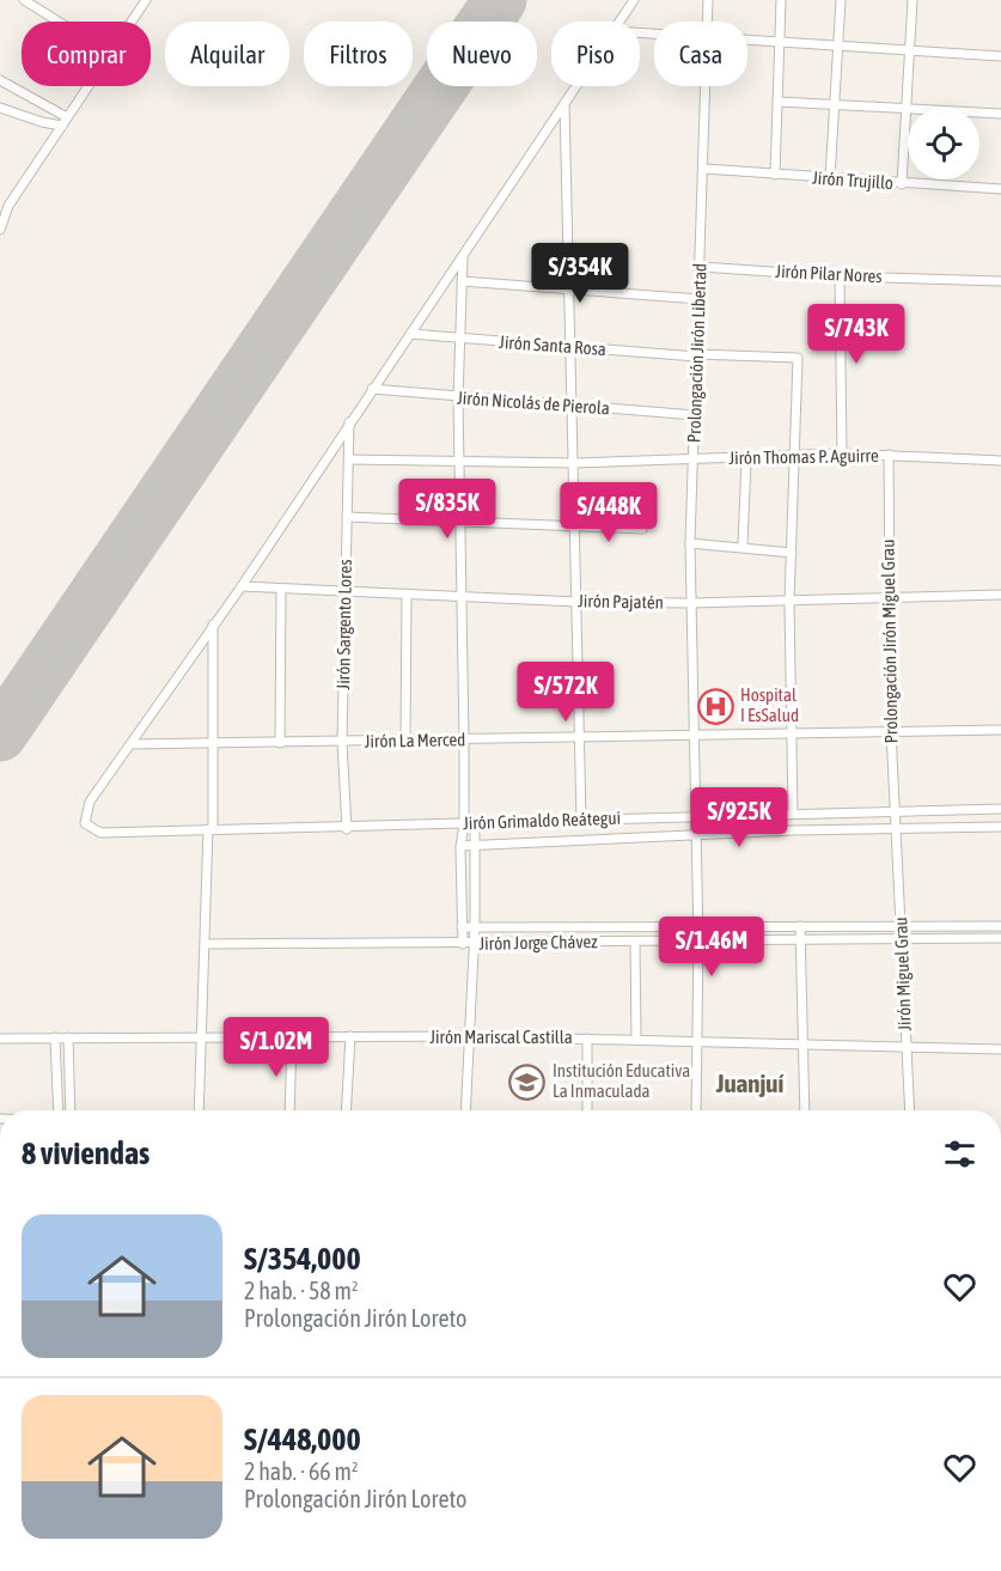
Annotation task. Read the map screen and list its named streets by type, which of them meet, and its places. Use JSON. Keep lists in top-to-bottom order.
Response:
{
  "streets": {
    "street": [
      "Jirón Trujillo",
      "Jirón Pilar Nores",
      "Jirón Santa Rosa",
      "Prolongación Jirón Libertad",
      "Jirón Nicolás de Pierola",
      "Jirón Thomas P. Aguirre",
      "Jirón Pajatén",
      "Jirón Sargento Lores",
      "Prolongación Jirón Miguel Grau",
      "Jirón La Merced",
      "Jirón Grimaldo Reátegui",
      "Jirón Jorge Chávez",
      "Jirón Miguel Grau",
      "Jirón Mariscal Castilla"
    ]
  },
  "crossings": [
    ["Jirón Trujillo", "Prolongación Jirón Libertad"],
    ["Jirón Pilar Nores", "Prolongación Jirón Libertad"],
    ["Jirón Santa Rosa", "Prolongación Jirón Libertad"],
    ["Jirón Santa Rosa", "Jirón Thomas P. Aguirre"],
    ["Prolongación Jirón Libertad", "Jirón Nicolás de Pierola"],
    ["Prolongación Jirón Libertad", "Jirón Thomas P. Aguirre"],
    ["Prolongación Jirón Libertad", "Jirón Pajatén"],
    ["Prolongación Jirón Libertad", "Jirón La Merced"],
    ["Prolongación Jirón Libertad", "Jirón Grimaldo Reátegui"],
    ["Prolongación Jirón Libertad", "Jirón Jorge Chávez"],
    ["Prolongación Jirón Libertad", "Jirón Mariscal Castilla"],
    ["Jirón Thomas P. Aguirre", "Jirón Sargento Lores"],
    ["Jirón Thomas P. Aguirre", "Prolongación Jirón Miguel Grau"],
    ["Jirón Pajatén", "Jirón Sargento Lores"],
    ["Jirón Pajatén", "Prolongación Jirón Miguel Grau"],
    ["Jirón Sargento Lores", "Jirón La Merced"],
    ["Jirón Sargento Lores", "Jirón Grimaldo Reátegui"],
    ["Prolongación Jirón Miguel Grau", "Jirón La Merced"],
    ["Prolongación Jirón Miguel Grau", "Jirón Grimaldo Reátegui"],
    ["Prolongación Jirón Miguel Grau", "Jirón Miguel Grau"],
    ["Jirón La Merced", "Jirón Grimaldo Reátegui"],
    ["Jirón Grimaldo Reátegui", "Jirón Miguel Grau"],
    ["Jirón Jorge Chávez", "Jirón Miguel Grau"],
    ["Jirón Miguel Grau", "Jirón Mariscal Castilla"]
  ],
  "districts": ["Juanjuí"],
  "places": {
    "hospital": ["Hospital I EsSalud"],
    "school or university": ["Institución Educativa La Inmaculada"]
  },
  "page": {
    "chip": [
      "Comprar",
      "Alquilar",
      "Filtros",
      "Nuevo",
      "Piso",
      "Casa"
    ],
    "price": [
      "S/354K",
      "S/743K",
      "S/835K",
      "S/448K",
      "S/572K",
      "S/925K",
      "S/1.46M",
      "S/1.02M"
    ],
    "heading": "8 viviendas",
    "list": [
      {
        "name": "S/354,000",
        "note": "2 hab. · 58 m² · Prolongación Jirón Loreto"
      },
      {
        "name": "S/448,000",
        "note": "2 hab. · 66 m² · Prolongación Jirón Loreto"
      }
    ]
  }
}
